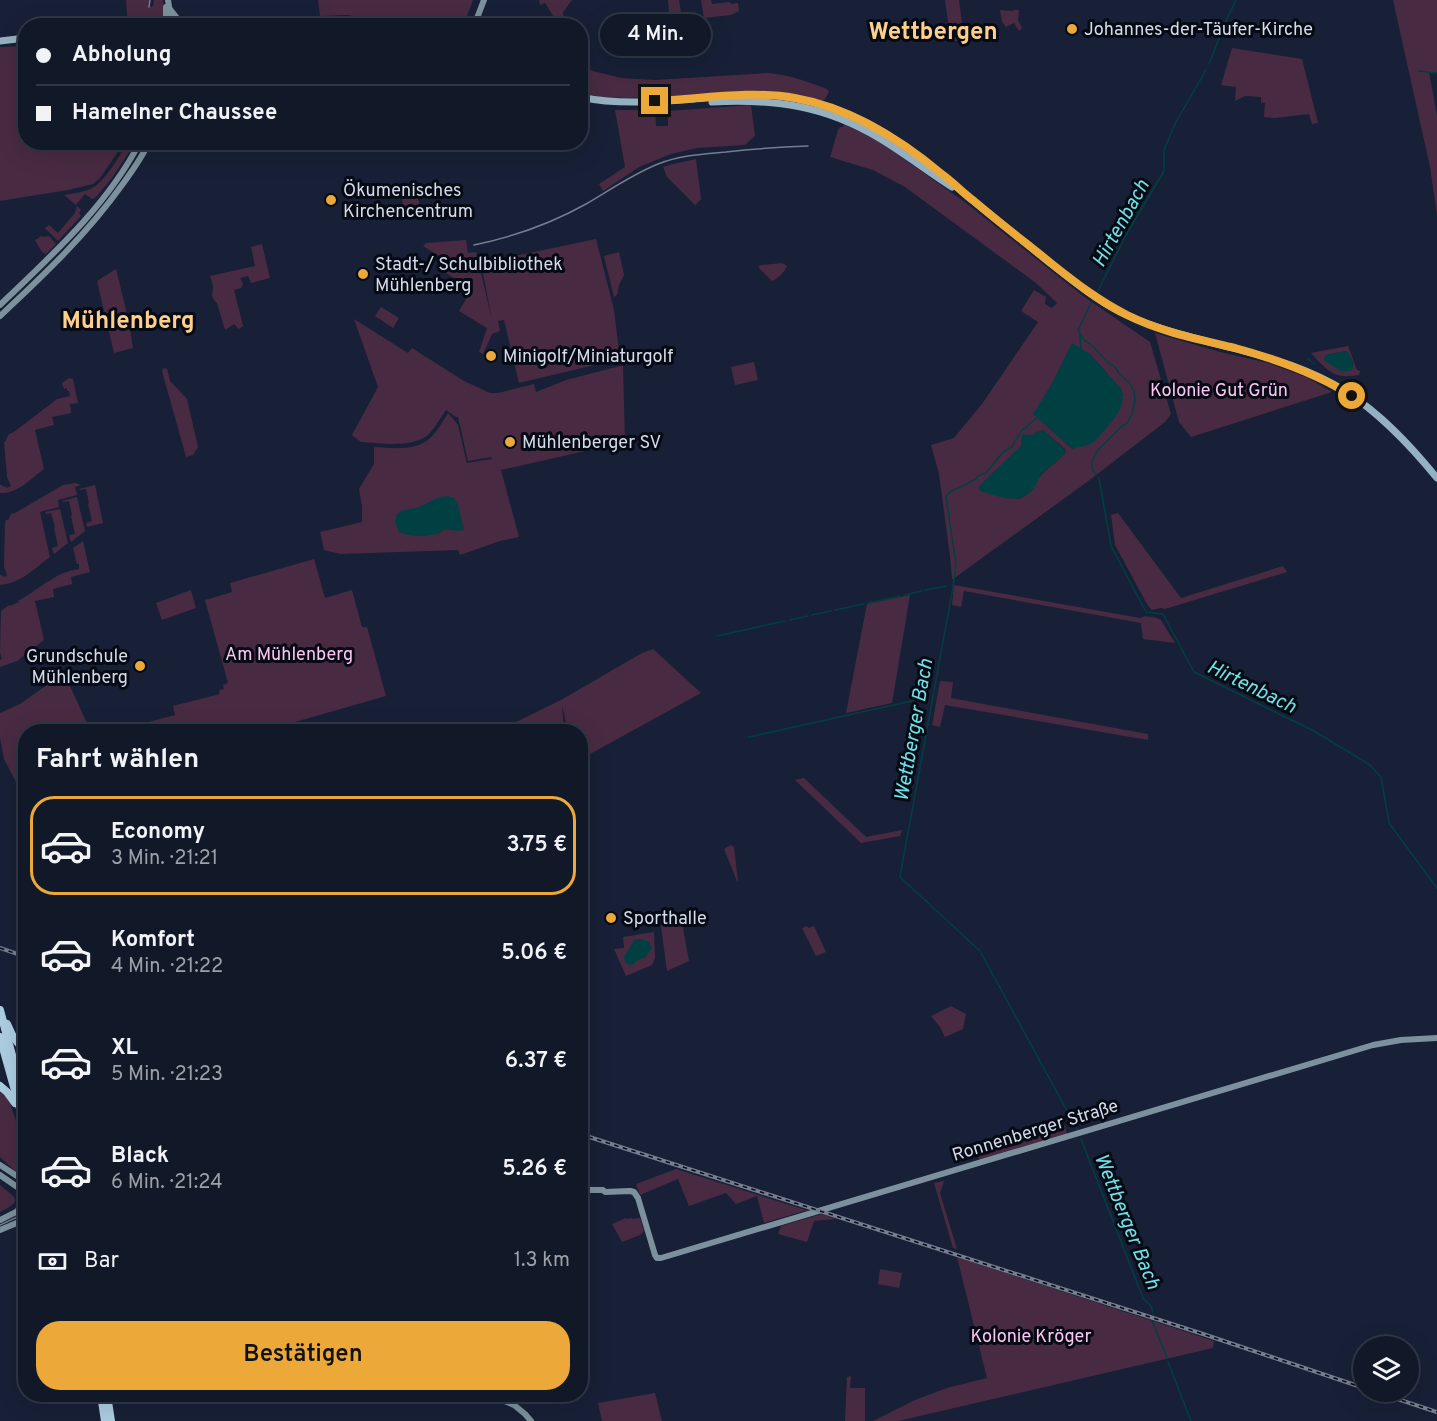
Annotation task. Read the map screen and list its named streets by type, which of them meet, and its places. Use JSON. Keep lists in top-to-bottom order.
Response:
{
  "streets": {
    "street": ["Ronnenberger Straße"]
  },
  "districts": ["Wettbergen", "Mühlenberg"],
  "water": ["Hirtenbach", "Wettberger Bach"],
  "parks": ["Kolonie Gut Grün", "Am Mühlenberg", "Kolonie Kröger"],
  "places": [
    "Johannes-der-Täufer-Kirche",
    "Ökumenisches Kirchencentrum",
    "Stadt-/ Schulbibliothek Mühlenberg",
    "Minigolf/Miniaturgolf",
    "Mühlenberger SV",
    "Grundschule Mühlenberg",
    "Sporthalle"
  ],
  "page": {
    "bubble": "4 Min.",
    "banner": ["Abholung", "Hamelner Chaussee"],
    "heading": "Fahrt wählen",
    "list": [
      {
        "name": "Economy",
        "note": "3 Min. · 21:21",
        "value": "3.75 €"
      },
      {
        "name": "Komfort",
        "note": "4 Min. · 21:22",
        "value": "5.06 €"
      },
      {
        "name": "XL",
        "note": "5 Min. · 21:23",
        "value": "6.37 €"
      },
      {
        "name": "Black",
        "note": "6 Min. · 21:24",
        "value": "5.26 €"
      }
    ],
    "pay": ["Bar", "1.3 km"],
    "buttons": "Bestätigen"
  }
}
